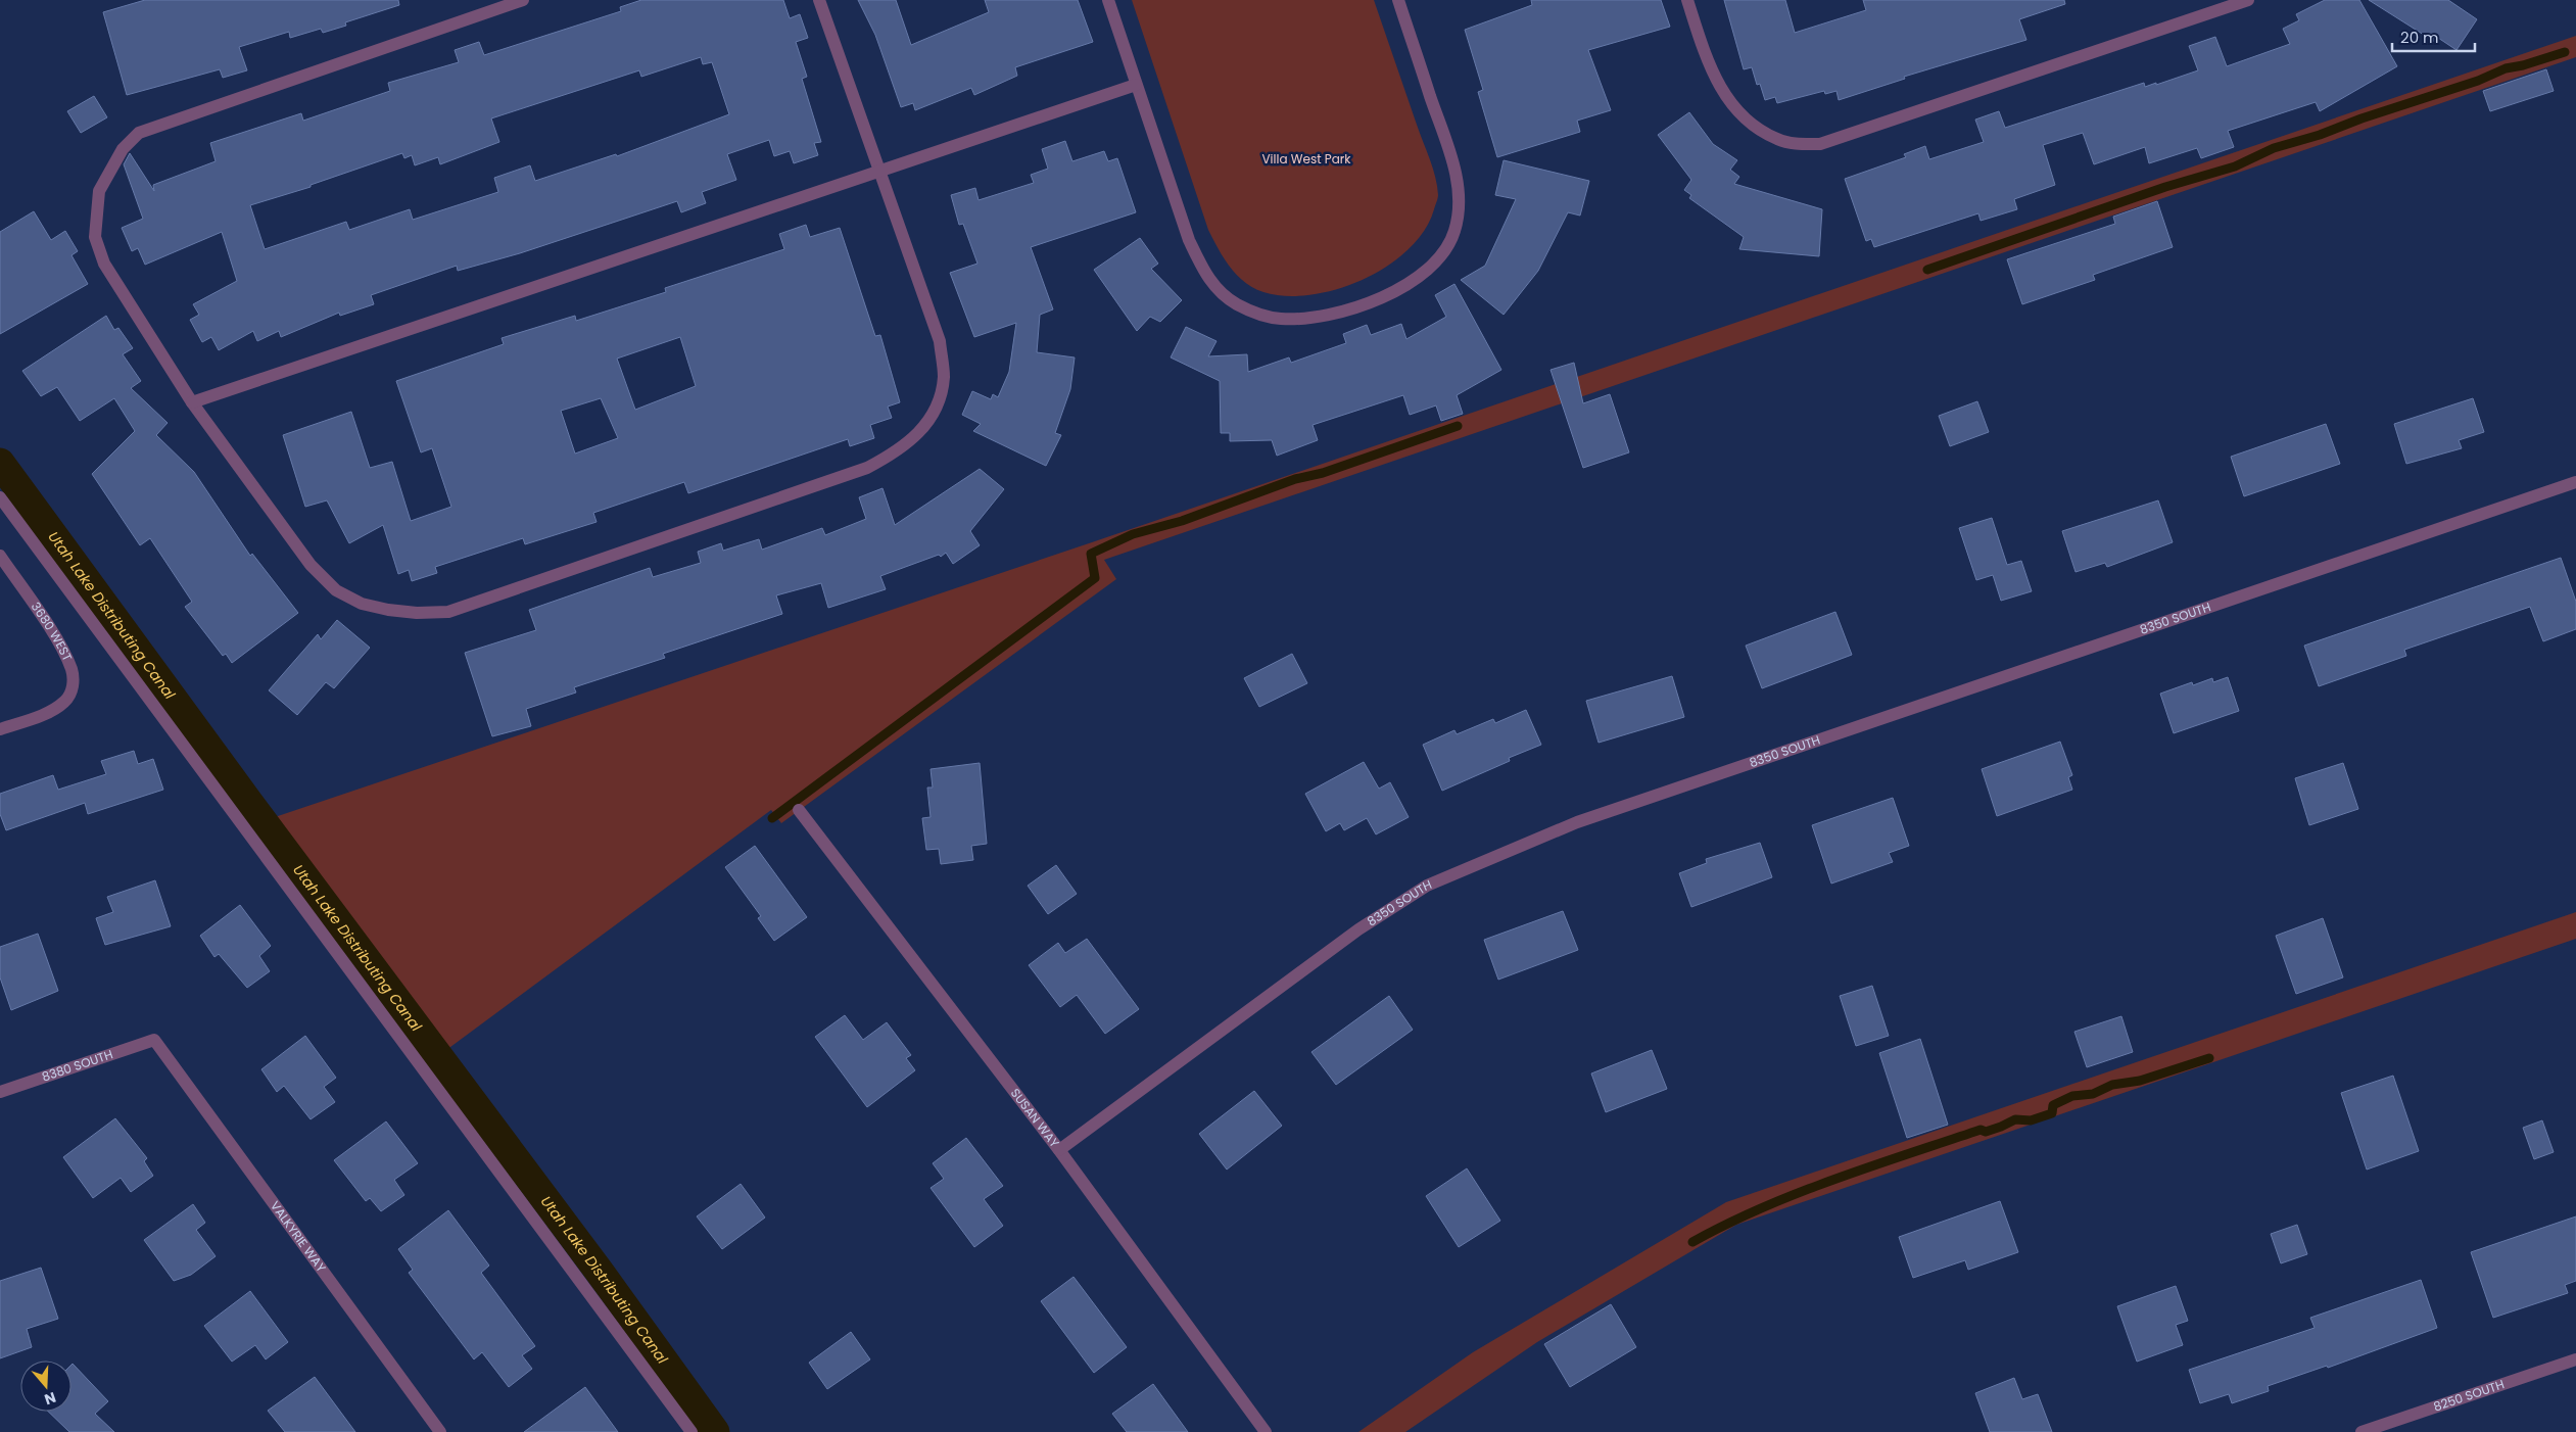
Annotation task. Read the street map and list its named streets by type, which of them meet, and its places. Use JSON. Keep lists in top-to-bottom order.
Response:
{
  "streets": {
    "street": [
      "8350 SOUTH",
      "3680 WEST",
      "8380 SOUTH",
      "SUSAN WAY",
      "VALKYRIE WAY",
      "8250 SOUTH"
    ]
  },
  "crossings": [
    ["8350 SOUTH", "SUSAN WAY"],
    ["8380 SOUTH", "VALKYRIE WAY"]
  ],
  "water": ["Utah Lake Distributing Canal"],
  "parks": ["Villa West Park"],
  "scale_bar": "20 m",
  "north": "bottom"
}
